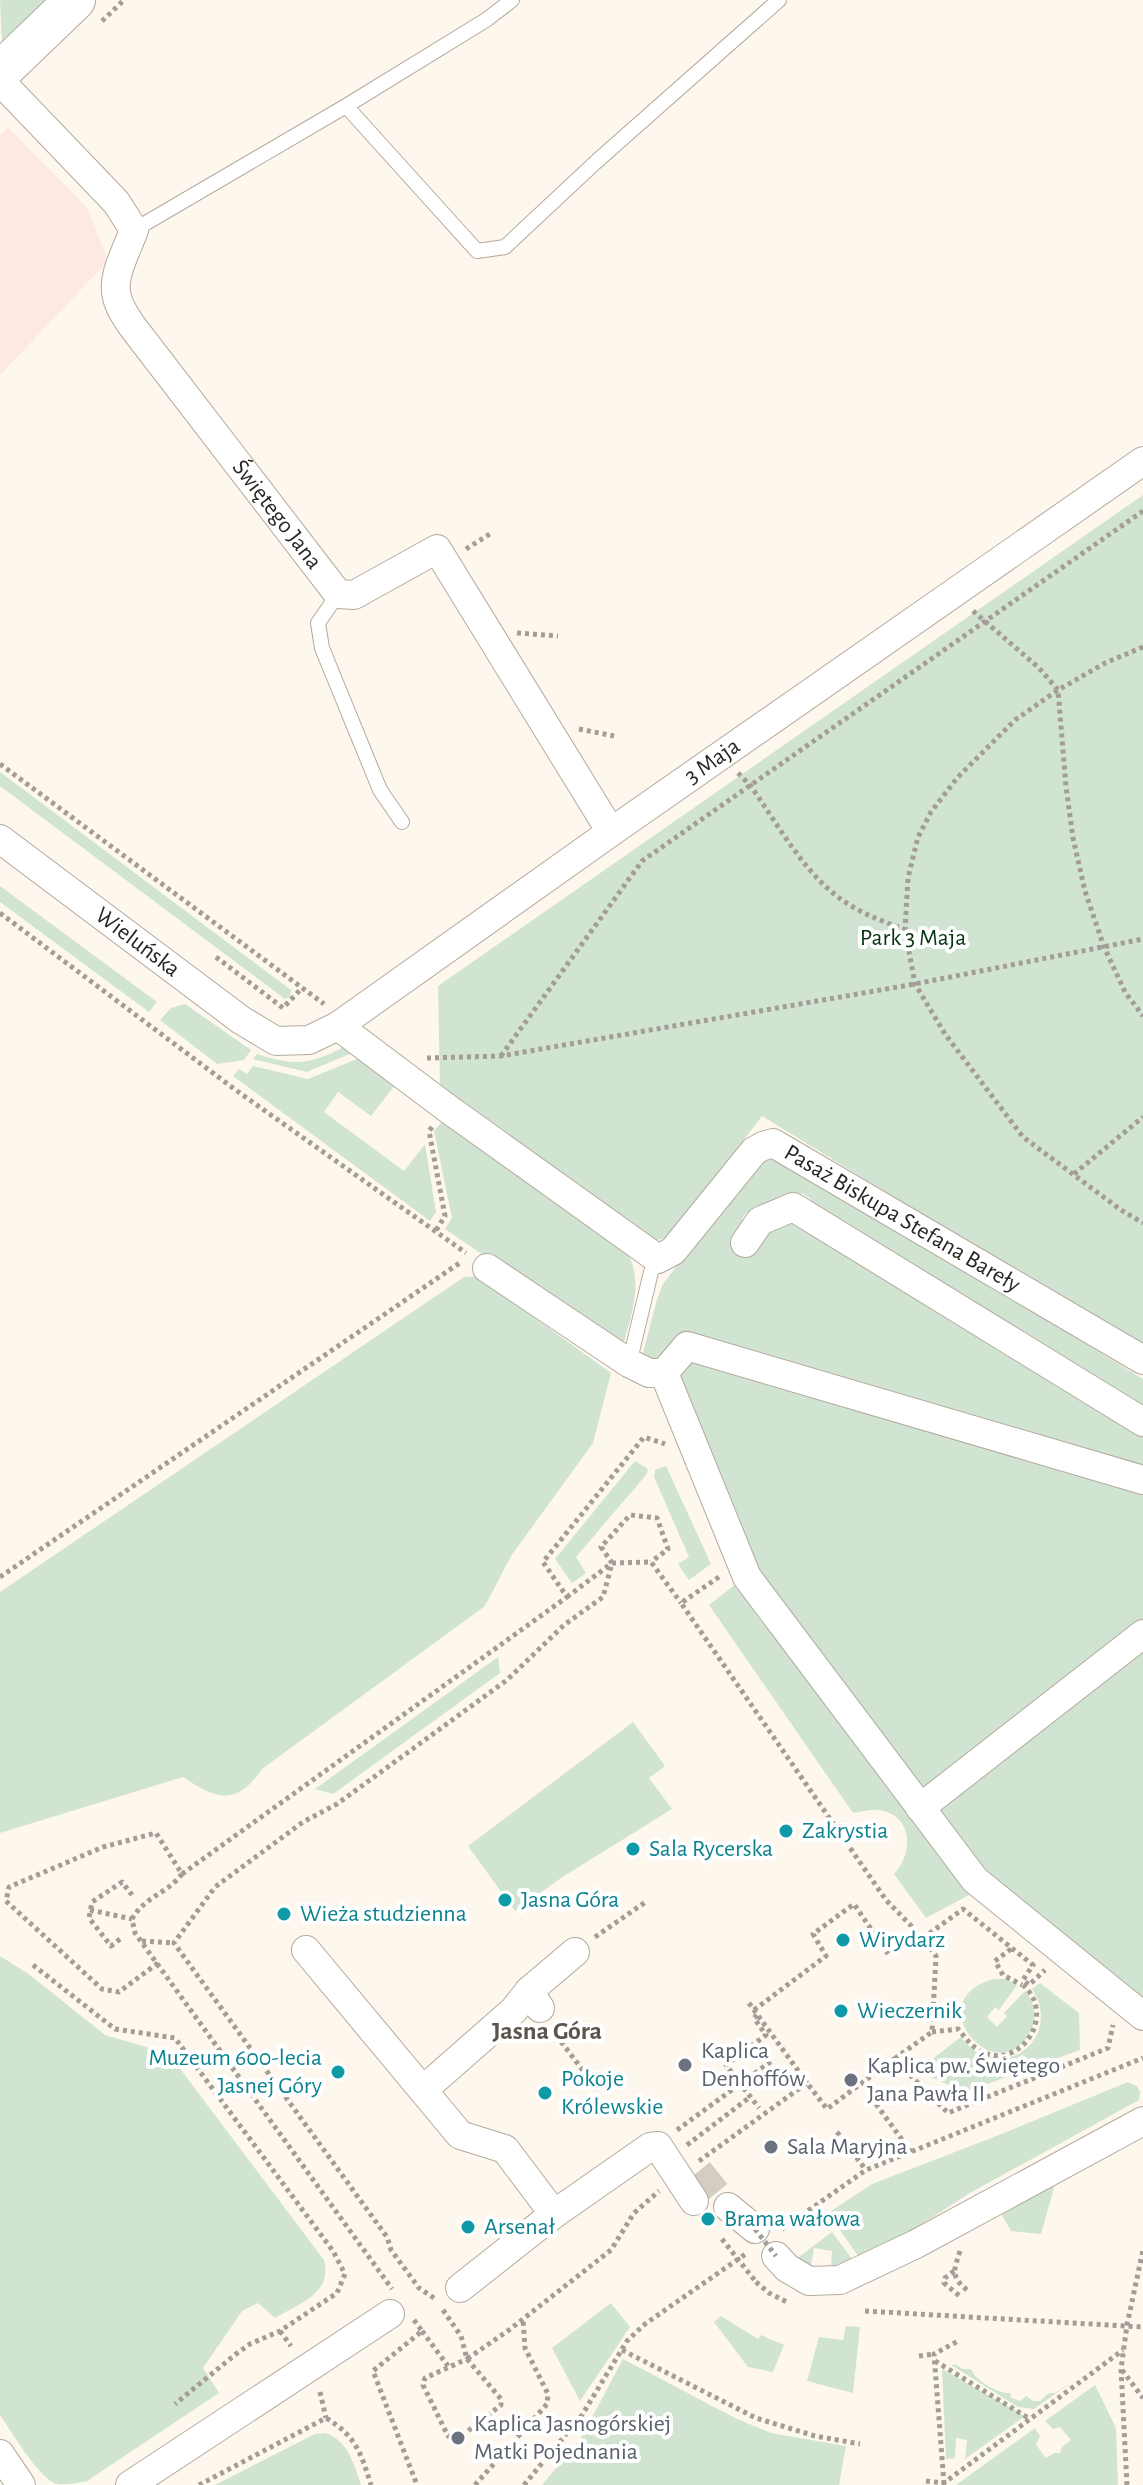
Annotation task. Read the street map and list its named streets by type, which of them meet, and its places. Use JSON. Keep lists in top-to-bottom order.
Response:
{
  "streets": {
    "street": [
      "Świętego Jana",
      "3 Maja",
      "Wieluńska",
      "Pasaż Biskupa Stefana Bareły"
    ]
  },
  "crossings": [
    ["Świętego Jana", "3 Maja"],
    ["3 Maja", "Wieluńska"]
  ],
  "districts": ["Jasna Góra"],
  "parks": ["Park 3 Maja"],
  "places": [
    "Zakrystia",
    "Sala Rycerska",
    "Jasna Góra",
    "Wieża studzienna",
    "Wirydarz",
    "Wieczernik",
    "Kaplica Denhoffów",
    "Muzeum 600-lecia Jasnej Góry",
    "Kaplica pw. Świętego Jana Pawła II",
    "Pokoje Królewskie",
    "Sala Maryjna",
    "Brama wałowa",
    "Arsenał",
    "Kaplica Jasnogórskiej Matki Pojednania"
  ]
}
